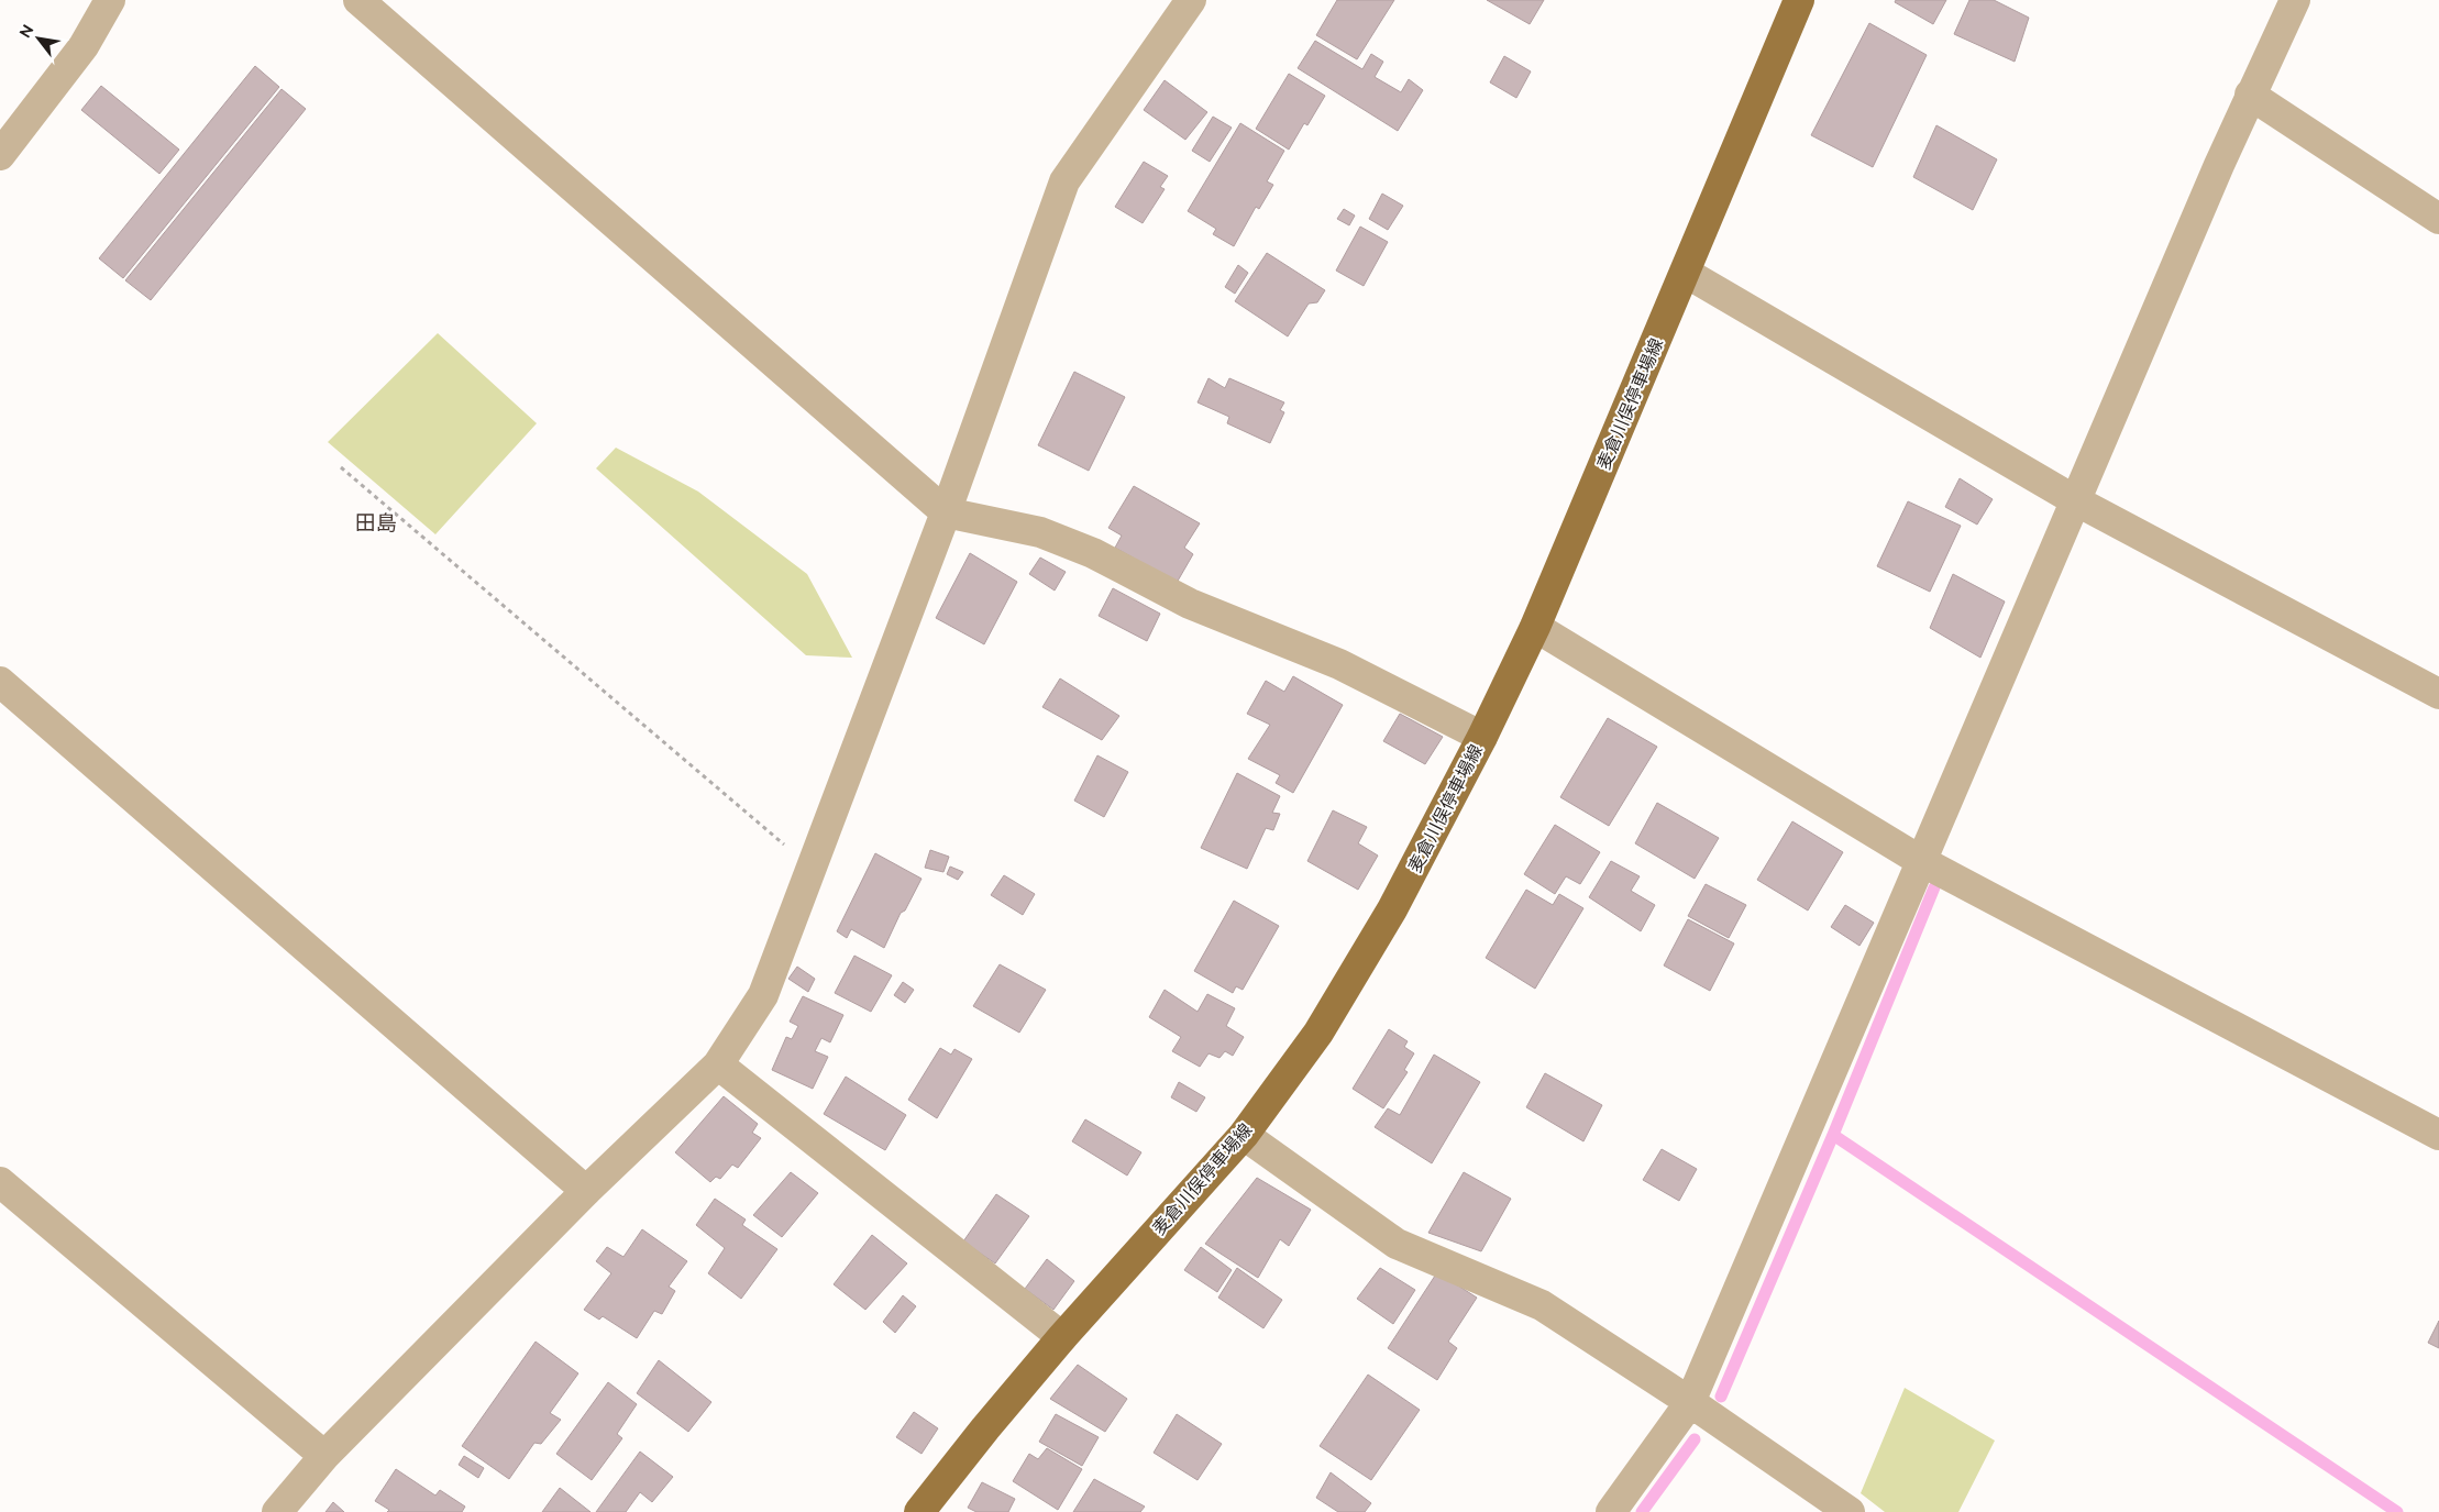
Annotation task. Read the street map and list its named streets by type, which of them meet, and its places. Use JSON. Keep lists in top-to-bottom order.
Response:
{
  "streets": {
    "main road": ["麦倉川俣停車場線"]
  },
  "districts": ["田島"],
  "north": "top left"
}
